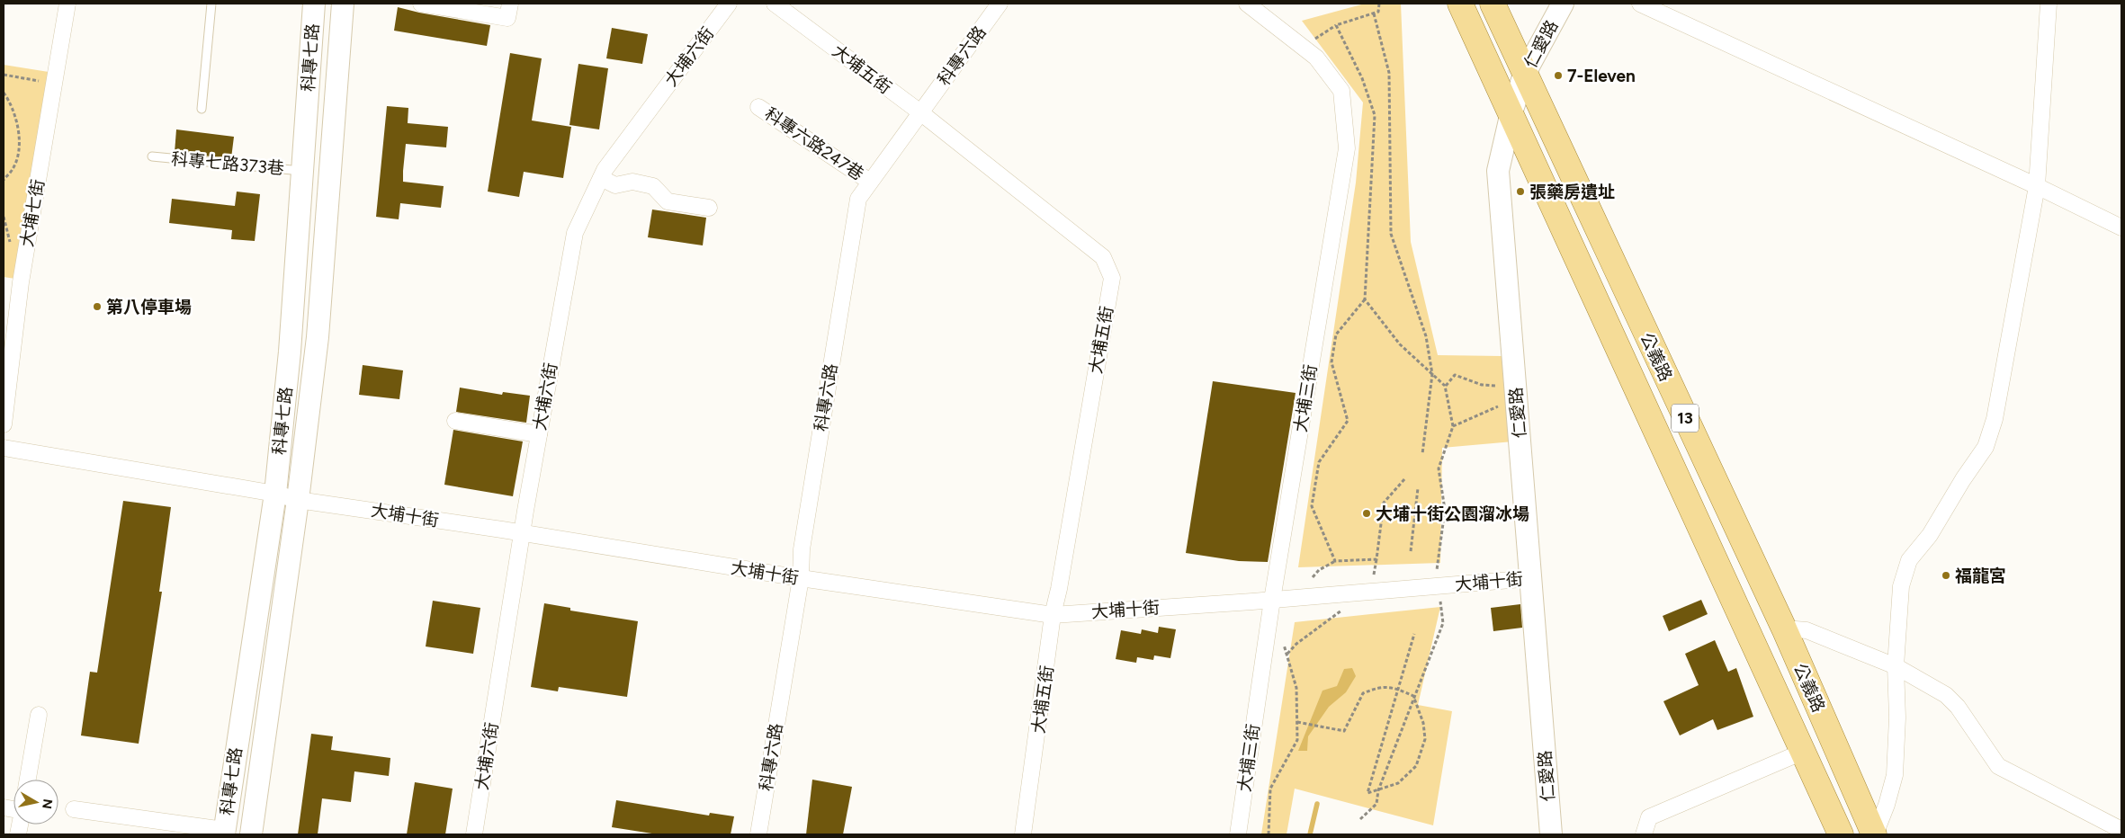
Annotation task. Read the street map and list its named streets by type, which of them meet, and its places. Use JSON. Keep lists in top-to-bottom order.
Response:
{
  "streets": {
    "main road": ["公義路", "13"],
    "street": [
      "仁愛路",
      "科專六路",
      "大埔六街",
      "科專七路",
      "大埔五街",
      "科專六路247巷",
      "大埔七街",
      "大埔三街",
      "大埔十街"
    ],
    "lane": ["科專七路373巷"]
  },
  "crossings": [
    ["仁愛路", "公義路"],
    ["仁愛路", "大埔十街"],
    ["科專六路", "大埔五街"],
    ["科專六路", "科專六路247巷"],
    ["科專六路", "大埔十街"],
    ["大埔六街", "大埔十街"],
    ["科專七路", "科專七路373巷"],
    ["科專七路", "大埔十街"],
    ["大埔五街", "大埔十街"],
    ["大埔三街", "大埔十街"]
  ],
  "places": [
    "7-Eleven",
    "張藥房遺址",
    "第八停車場",
    "大埔十街公園溜冰場",
    "福龍宮"
  ],
  "north": "right"
}
